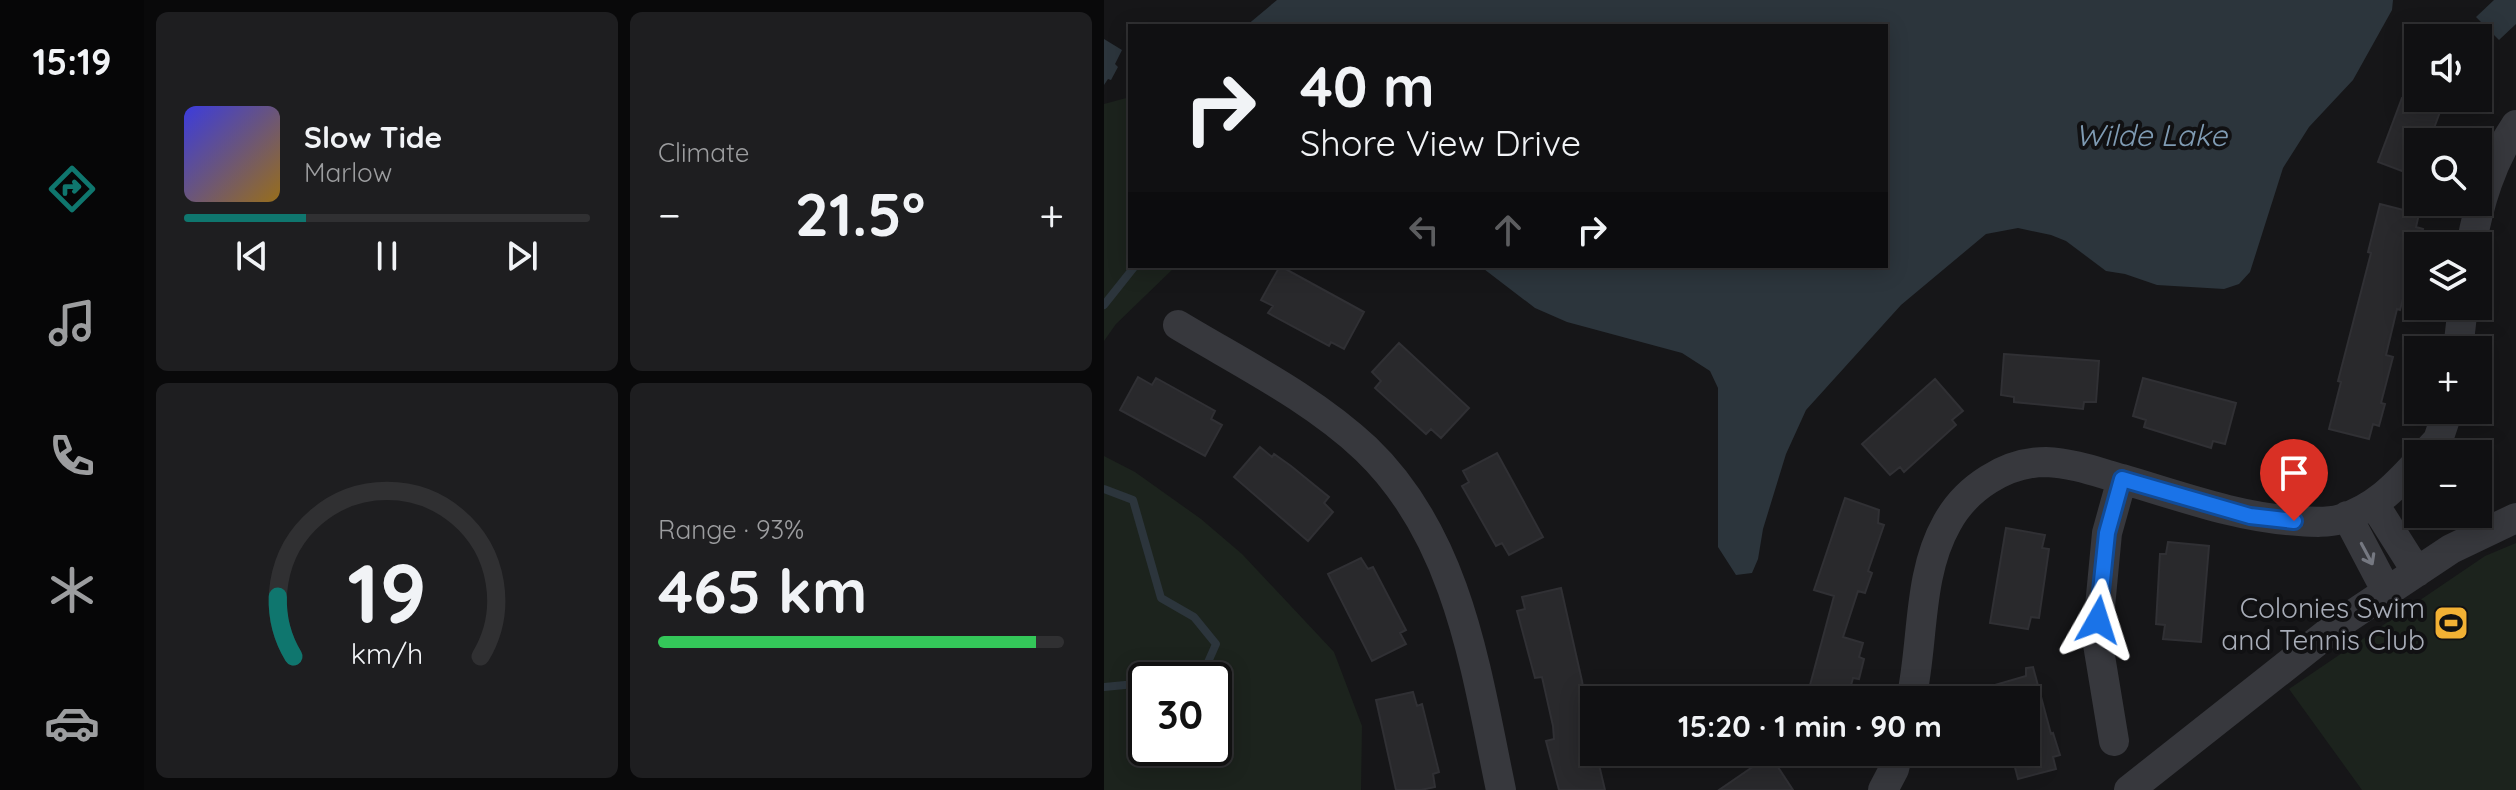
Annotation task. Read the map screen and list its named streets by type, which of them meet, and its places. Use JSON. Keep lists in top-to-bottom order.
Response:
{
  "water": ["Wilde Lake"],
  "places": {
    "sports": ["Colonies Swim and Tennis Club"]
  },
  "page": {
    "tabs": "15:19",
    "tile": [
      "Climate",
      ["Range · 93%", "465 km"]
    ],
    "map_buttons": ["+", "−"],
    "turn": ["40 m", "Shore View Drive"],
    "song": ["Slow Tide", "Marlow"],
    "heat": ["−", "21.5°", "+"],
    "limit": "30",
    "trip": "15:20 · 1 min · 90 m",
    "gauge": ["19", "km/h"]
  }
}
